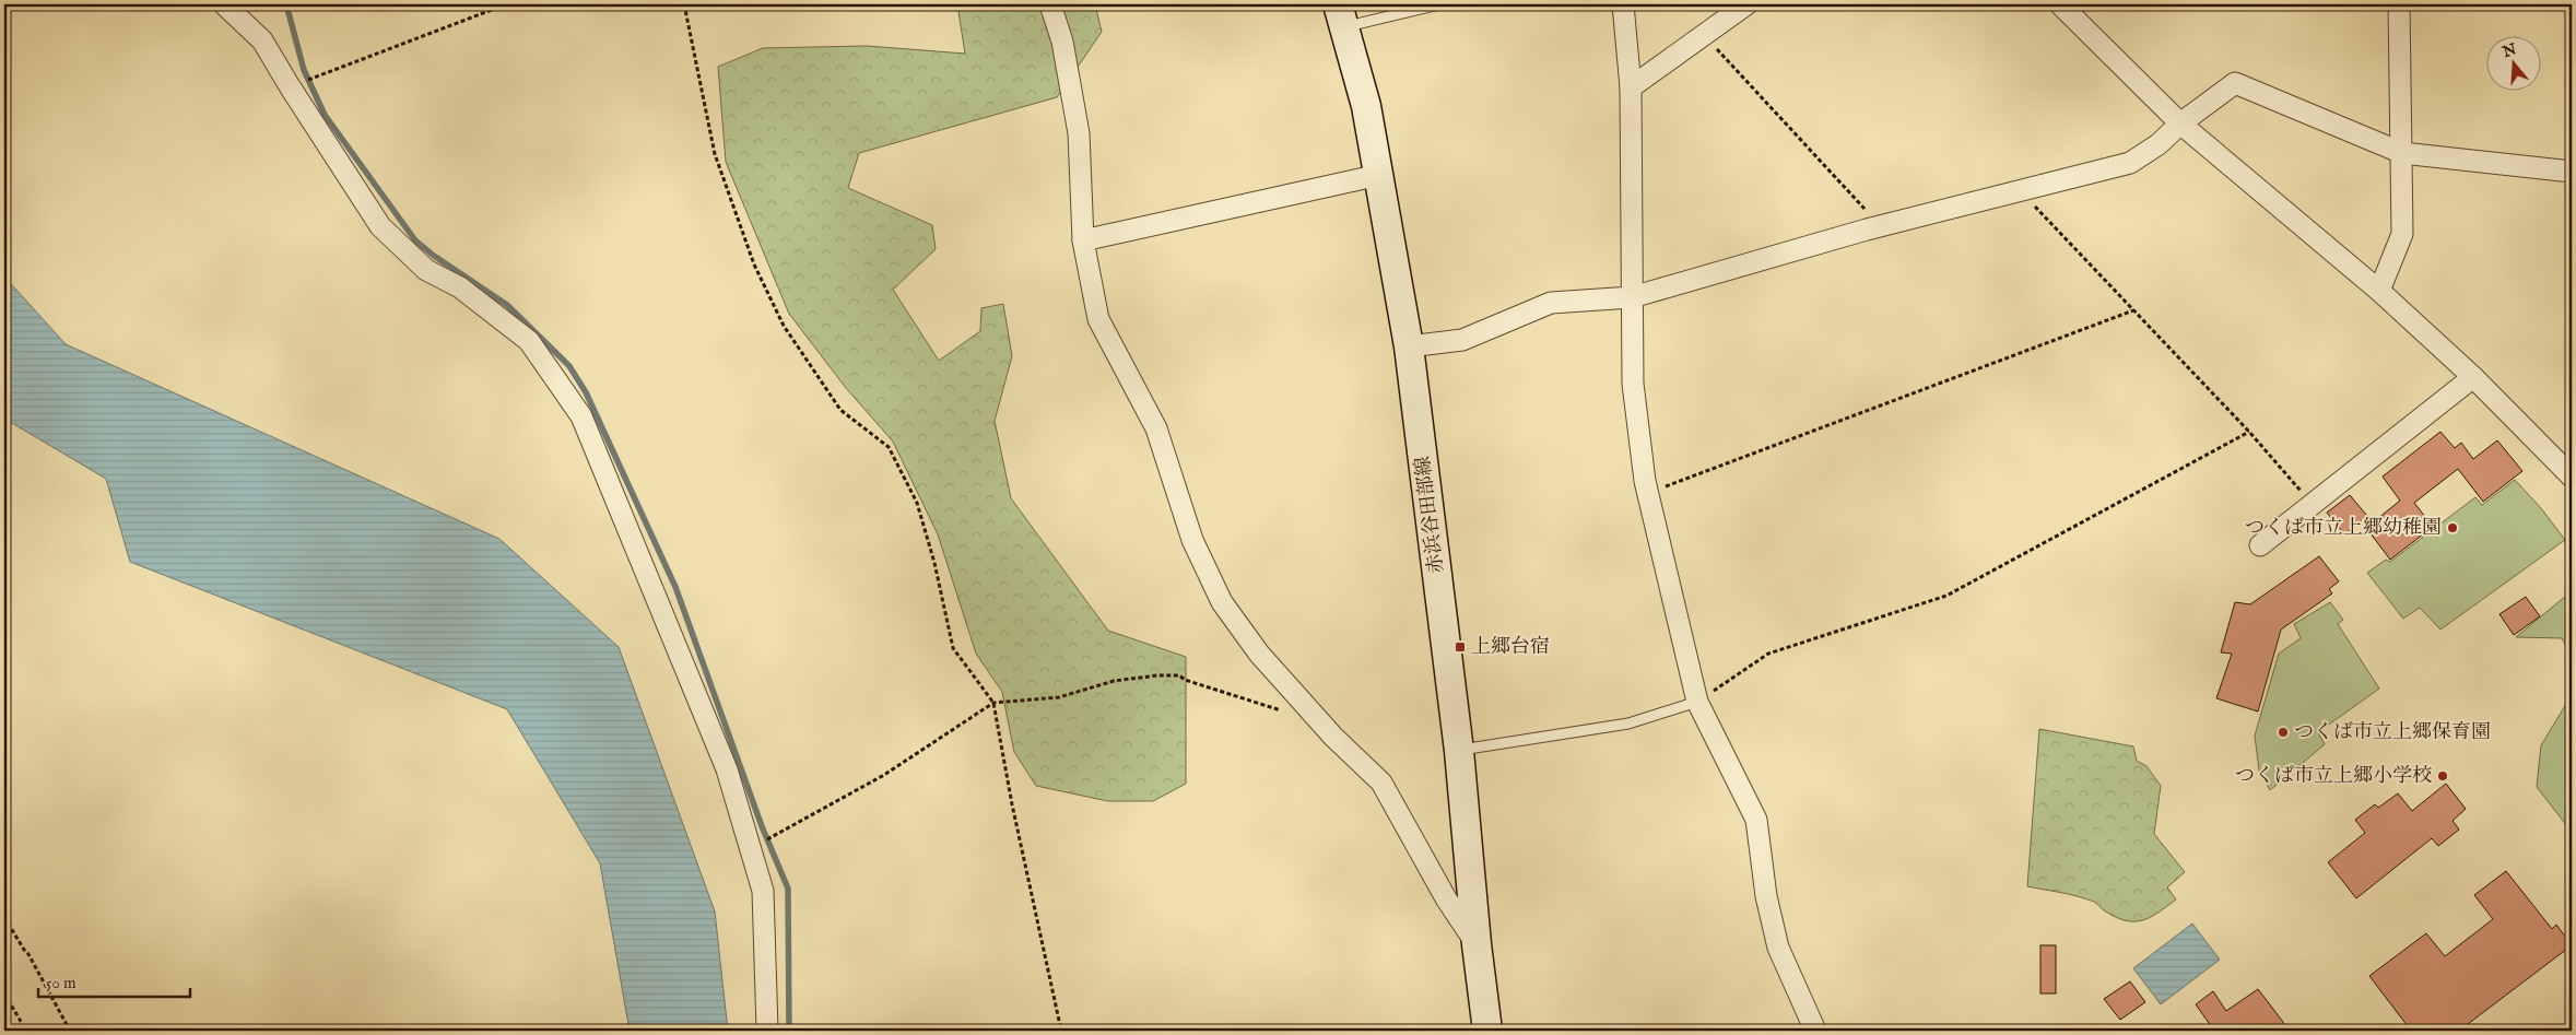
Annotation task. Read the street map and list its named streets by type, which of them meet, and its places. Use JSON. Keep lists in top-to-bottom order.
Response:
{
  "streets": {
    "main road": ["赤浜谷田部線"]
  },
  "places": {
    "other": ["つくば市立上郷幼稚園", "つくば市立上郷保育園", "つくば市立上郷小学校"],
    "transit": ["上郷台宿"]
  },
  "scale_bar": "50 m",
  "north": "top"
}
